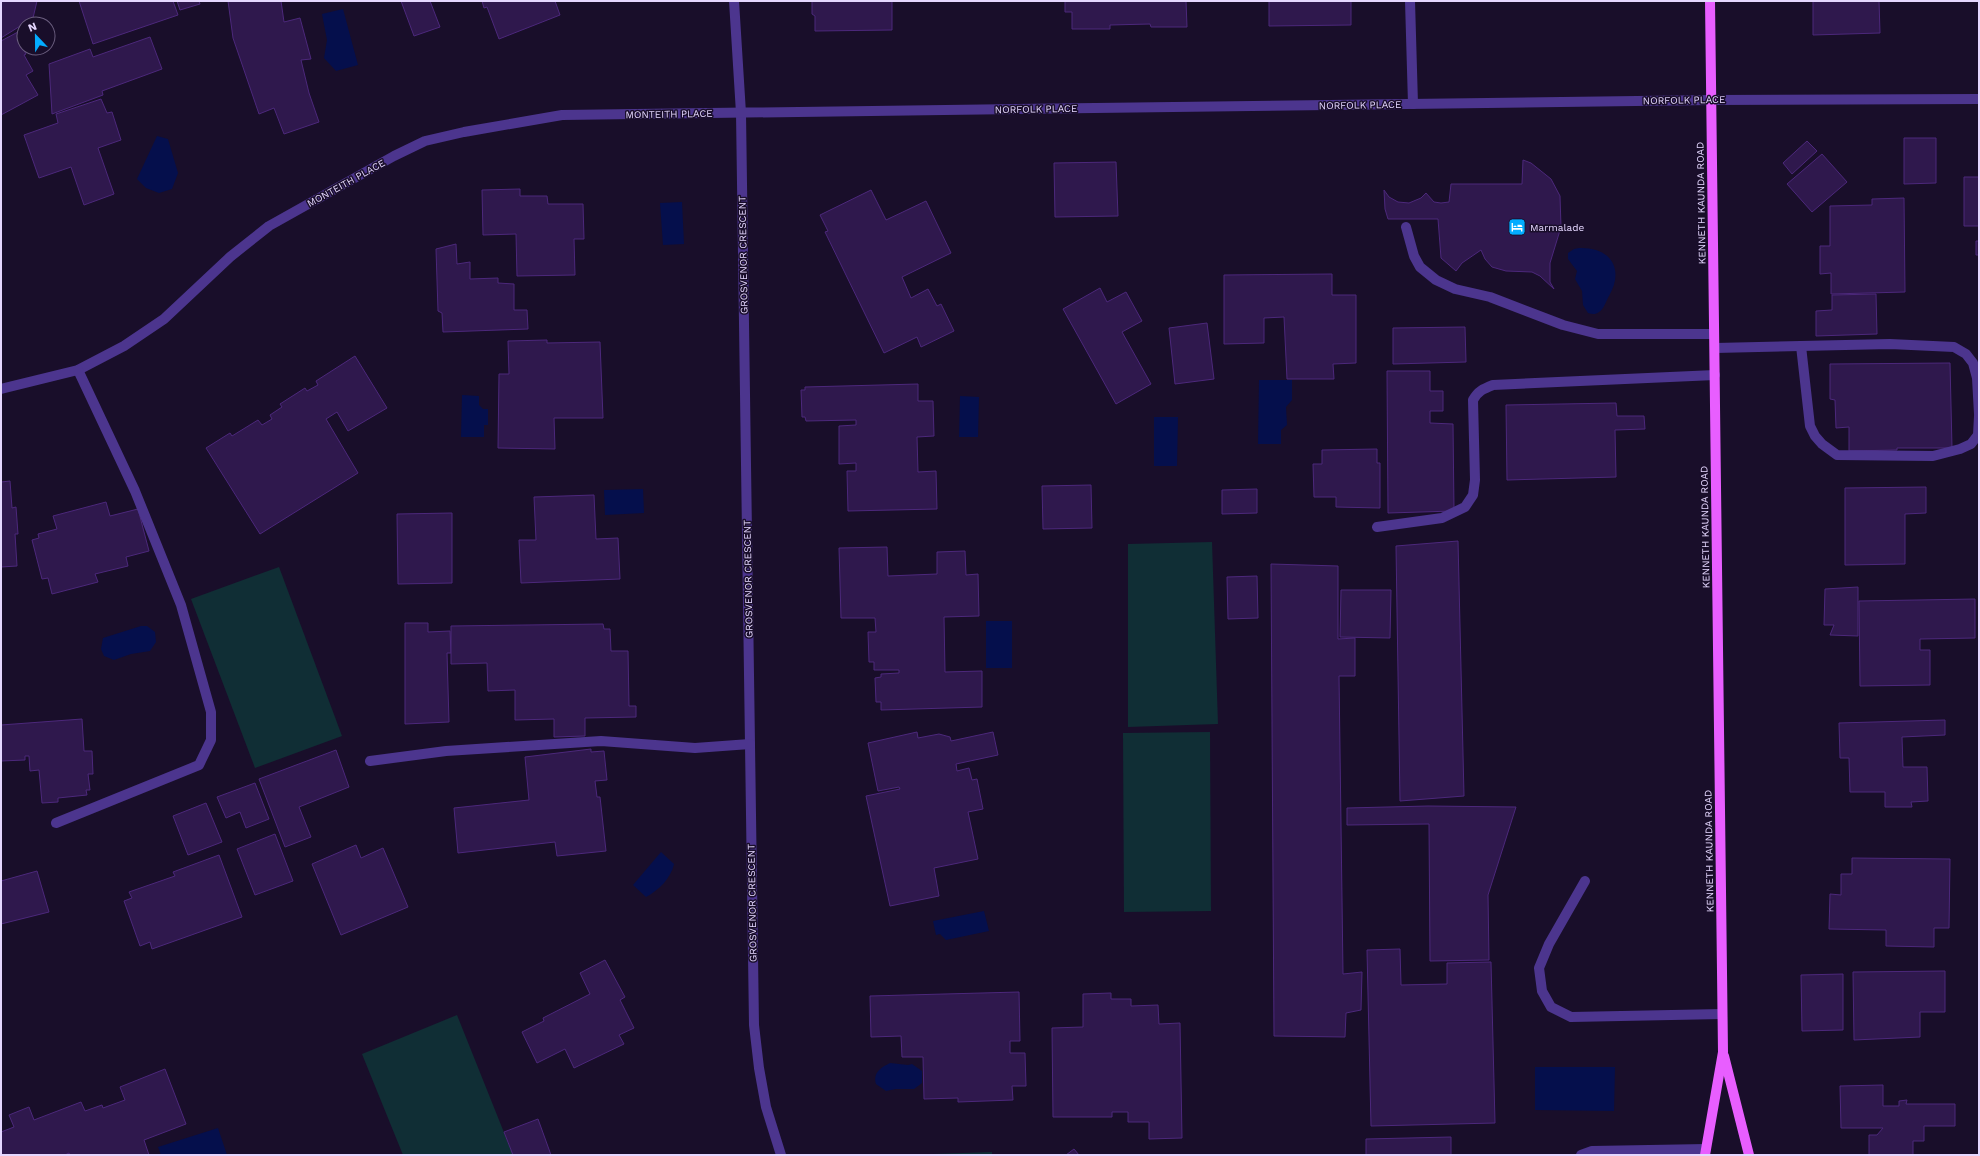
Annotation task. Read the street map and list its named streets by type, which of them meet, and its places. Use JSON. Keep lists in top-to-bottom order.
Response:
{
  "streets": {
    "main road": ["KENNETH KAUNDA ROAD"],
    "street": ["NORFOLK PLACE", "MONTEITH PLACE", "GROSVENOR CRESCENT"]
  },
  "crossings": [
    ["NORFOLK PLACE", "MONTEITH PLACE"],
    ["NORFOLK PLACE", "KENNETH KAUNDA ROAD"],
    ["NORFOLK PLACE", "GROSVENOR CRESCENT"],
    ["MONTEITH PLACE", "GROSVENOR CRESCENT"]
  ],
  "places": {
    "hotel": ["Marmalade"]
  },
  "north": "top"
}
